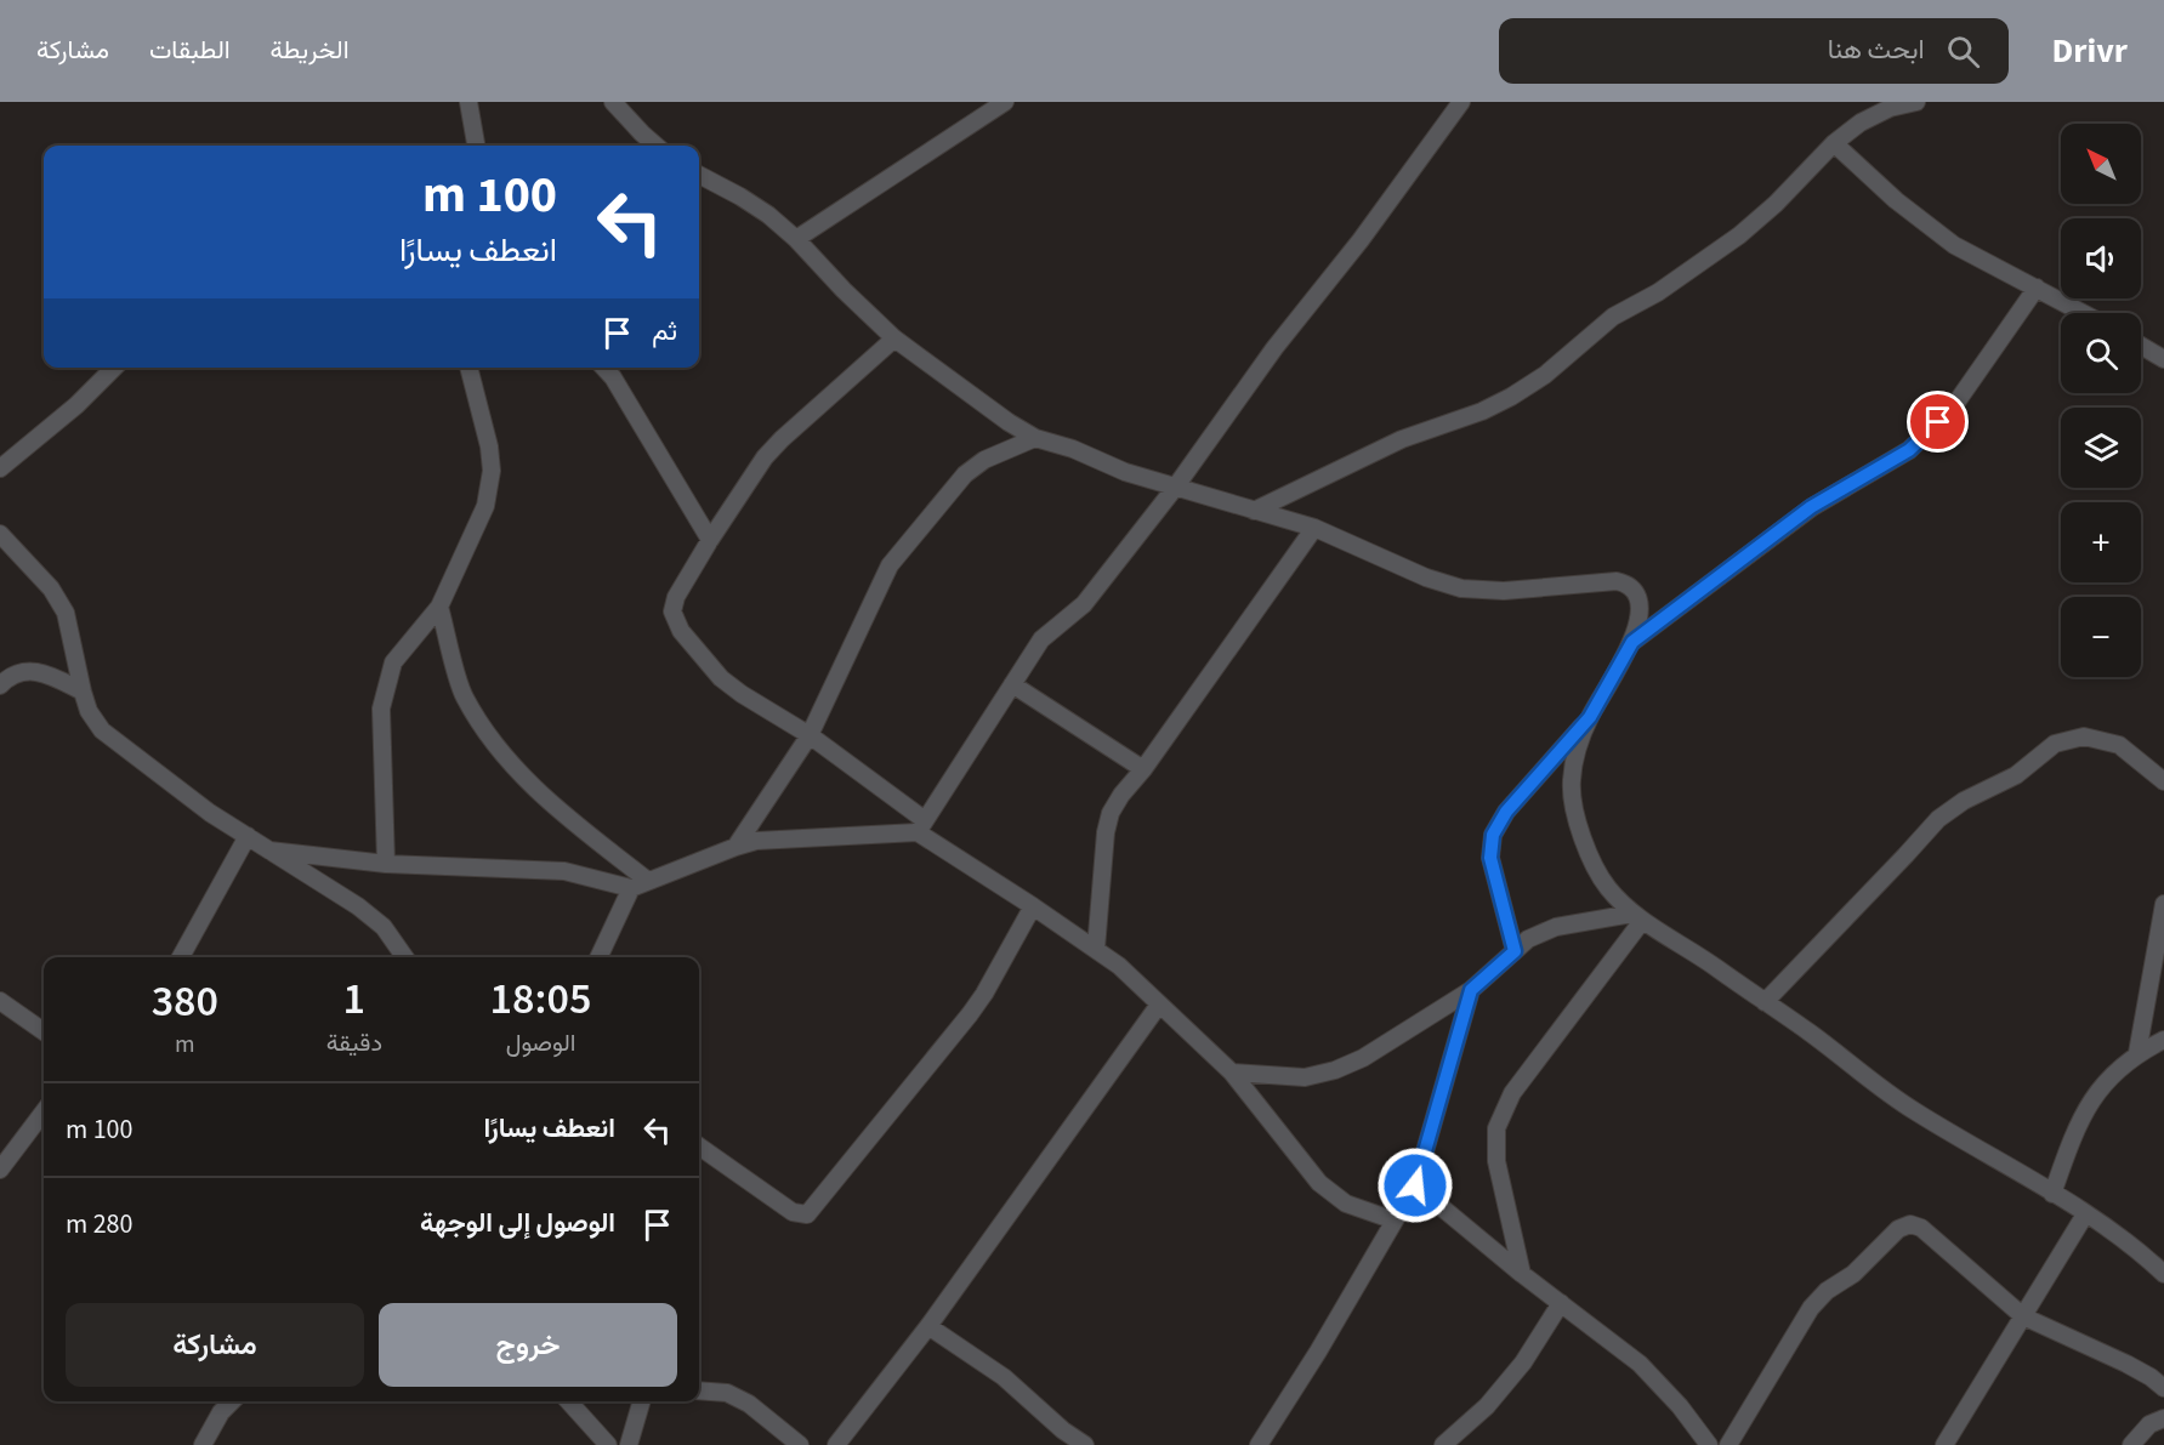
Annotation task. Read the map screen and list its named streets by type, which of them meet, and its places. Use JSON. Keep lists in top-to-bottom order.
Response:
{
  "north": "top left",
  "page": {
    "header": "Drivr",
    "search": "ابحث هنا",
    "nav": ["الخريطة", "الطبقات", "مشاركة"],
    "map_buttons": ["+", "−"],
    "turn": ["100 m", "انعطف يسارًا"],
    "then": "ثم",
    "eta": [
      "18:05",
      "الوصول",
      "1",
      "دقيقة",
      "380",
      "m"
    ],
    "list": [
      {
        "name": "انعطف يسارًا",
        "value": "100 m"
      },
      {
        "name": "الوصول إلى الوجهة",
        "value": "280 m"
      }
    ],
    "buttons": ["خروج", "مشاركة"]
  }
}
